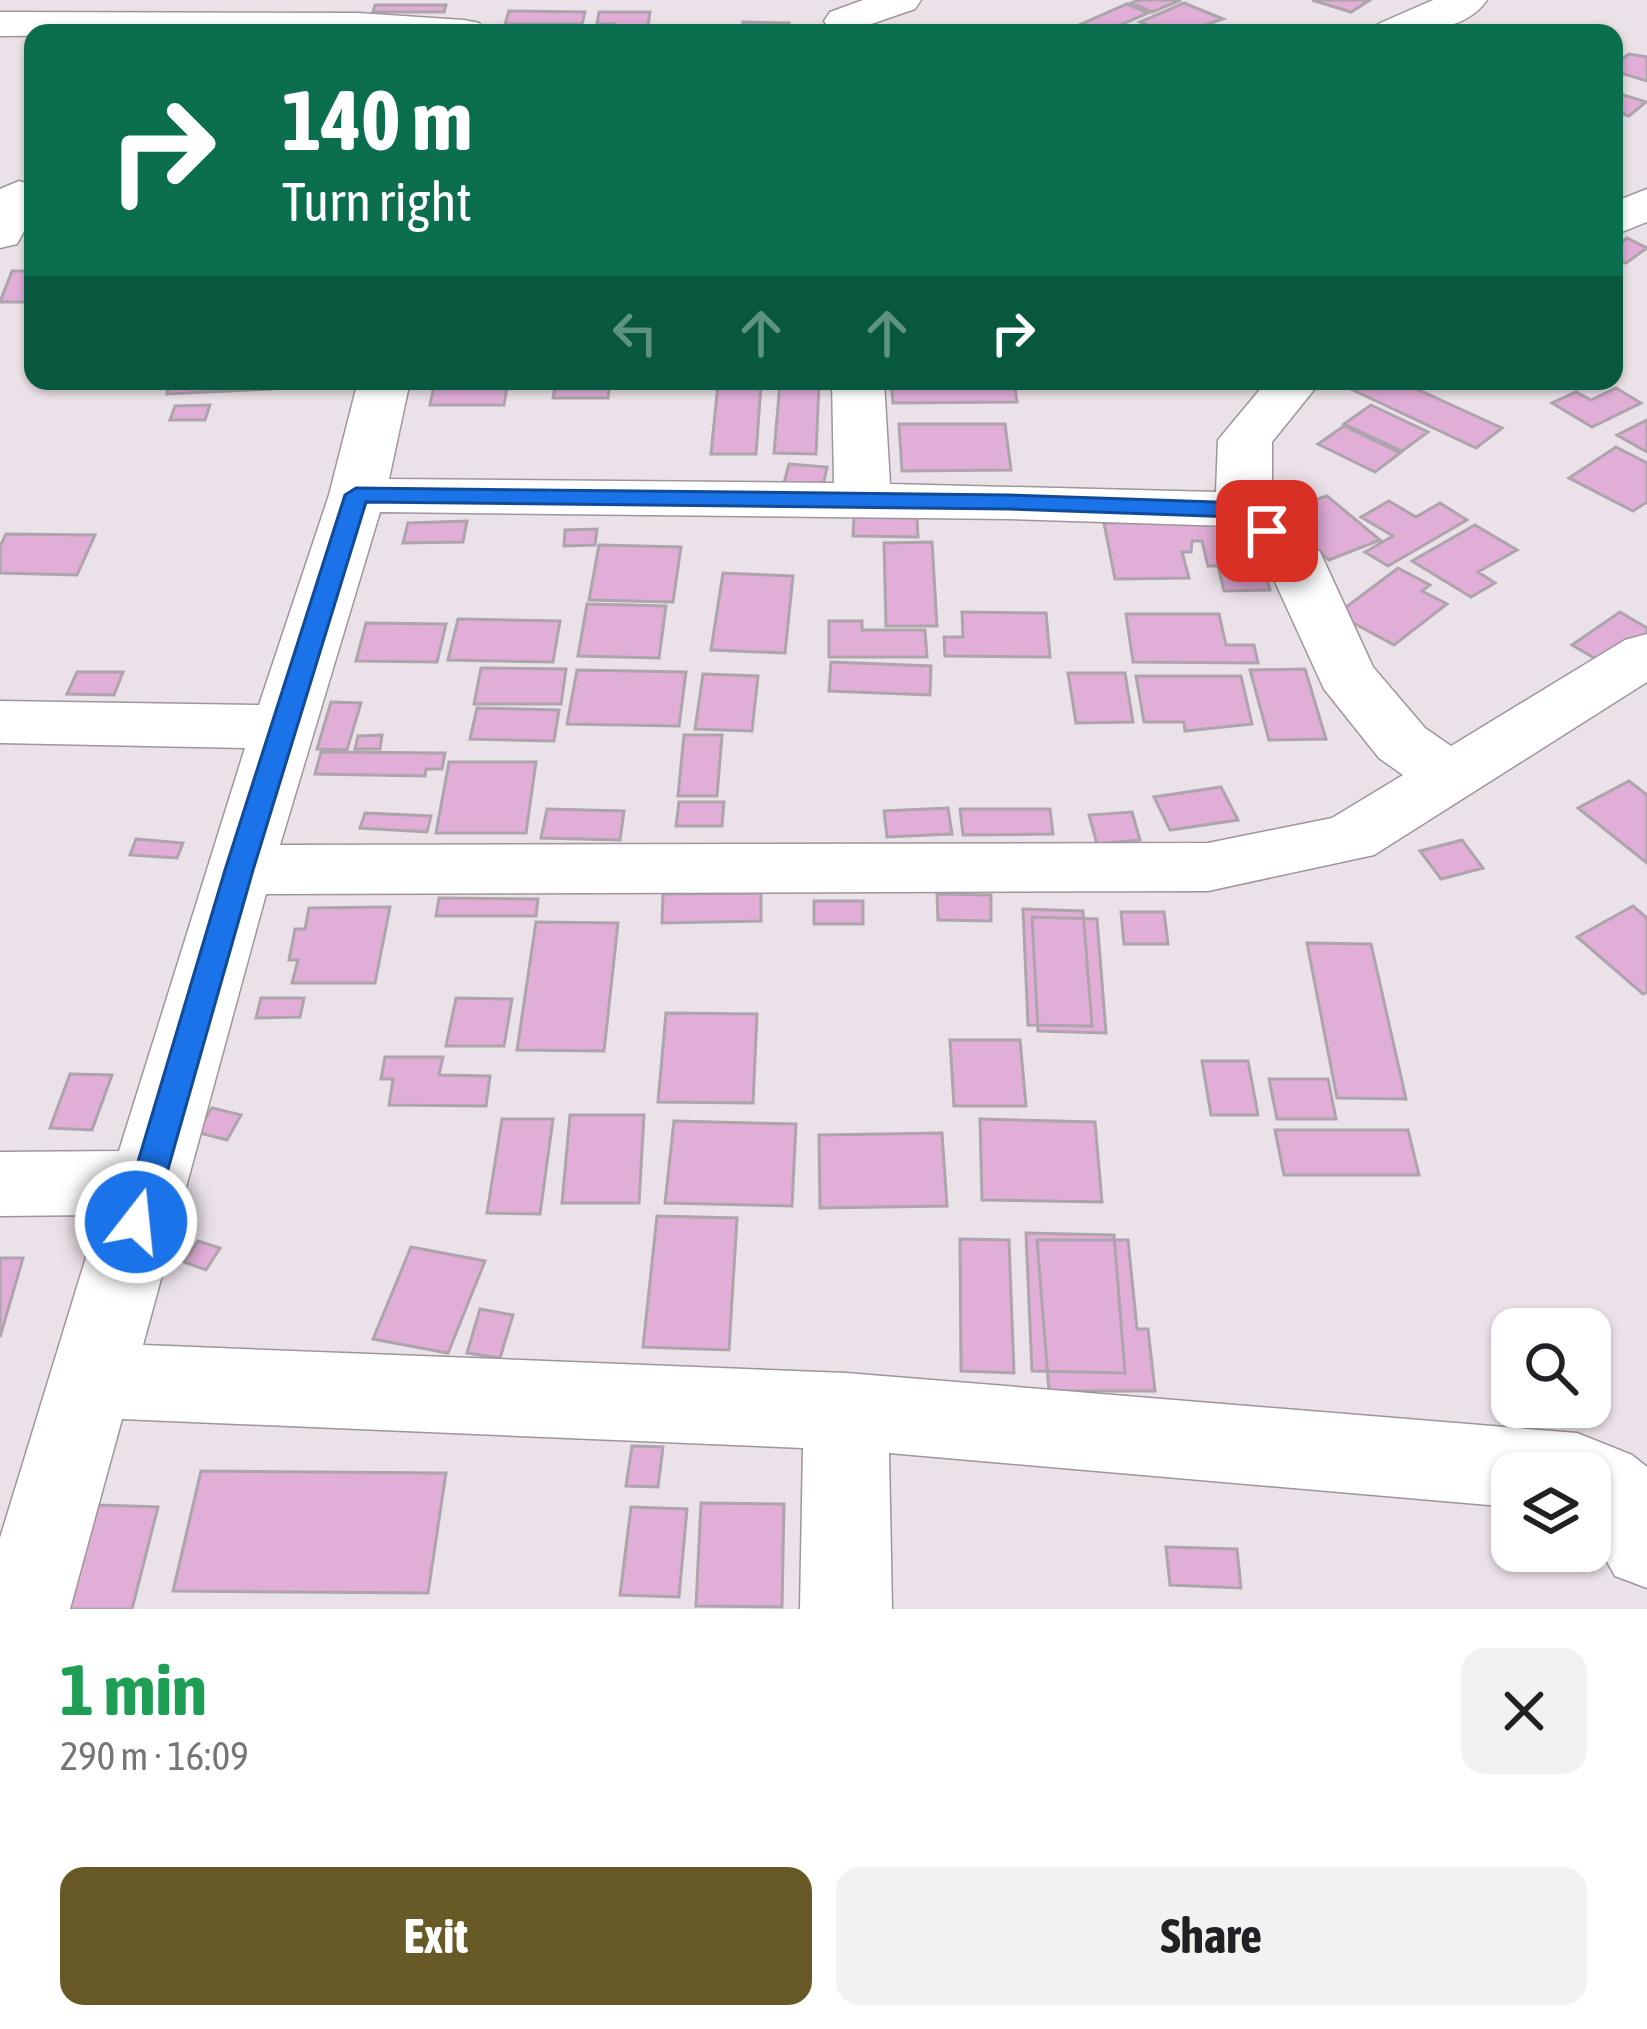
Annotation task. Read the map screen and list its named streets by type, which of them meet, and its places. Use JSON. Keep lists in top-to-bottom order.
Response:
{
  "page": {
    "turn": ["140 m", "Turn right"],
    "heading": ["1 min", "290 m · 16:09"],
    "buttons": ["Exit", "Share"]
  }
}
